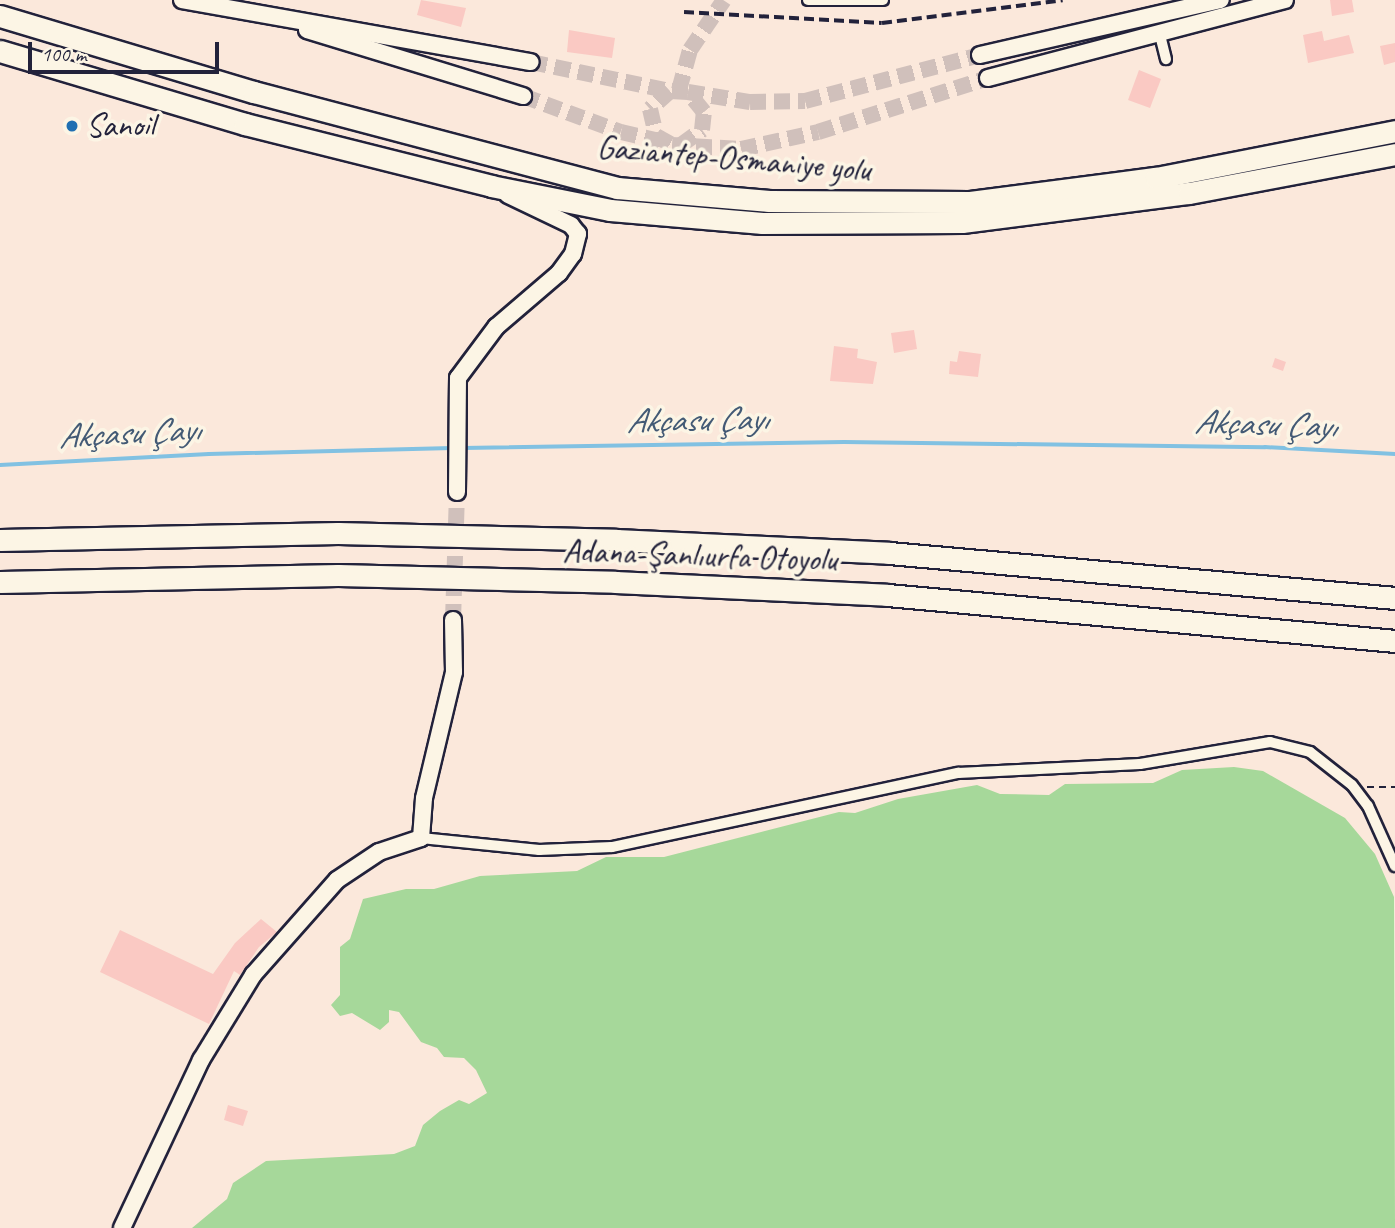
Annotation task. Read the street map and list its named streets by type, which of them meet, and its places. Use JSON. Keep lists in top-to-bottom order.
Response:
{
  "streets": {
    "highway": ["Gaziantep-Osmaniye yolu", "Adana-Şanlıurfa Otoyolu"]
  },
  "water": ["Akçasu Çayı"],
  "places": ["Sanoil"],
  "scale_bar": "100 m"
}
